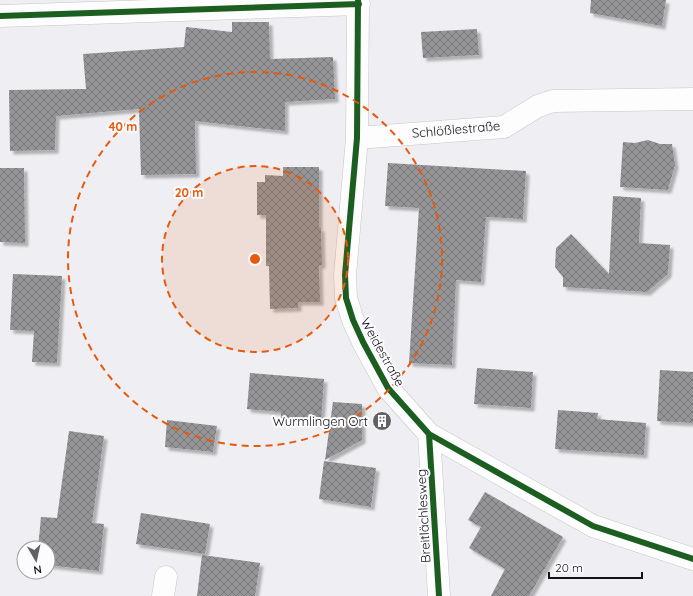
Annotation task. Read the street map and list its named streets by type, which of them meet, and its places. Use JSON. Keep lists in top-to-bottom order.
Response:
{
  "streets": {
    "street": ["Schlößlestraße", "Weidestraße", "Breitlächlesweg"]
  },
  "crossings": [
    ["Schlößlestraße", "Weidestraße"],
    ["Weidestraße", "Breitlächlesweg"]
  ],
  "places": {
    "building": ["Wurmlingen Ort"]
  },
  "scale_bar": "20 m",
  "north": "bottom",
  "rings": ["40 m", "20 m"]
}
